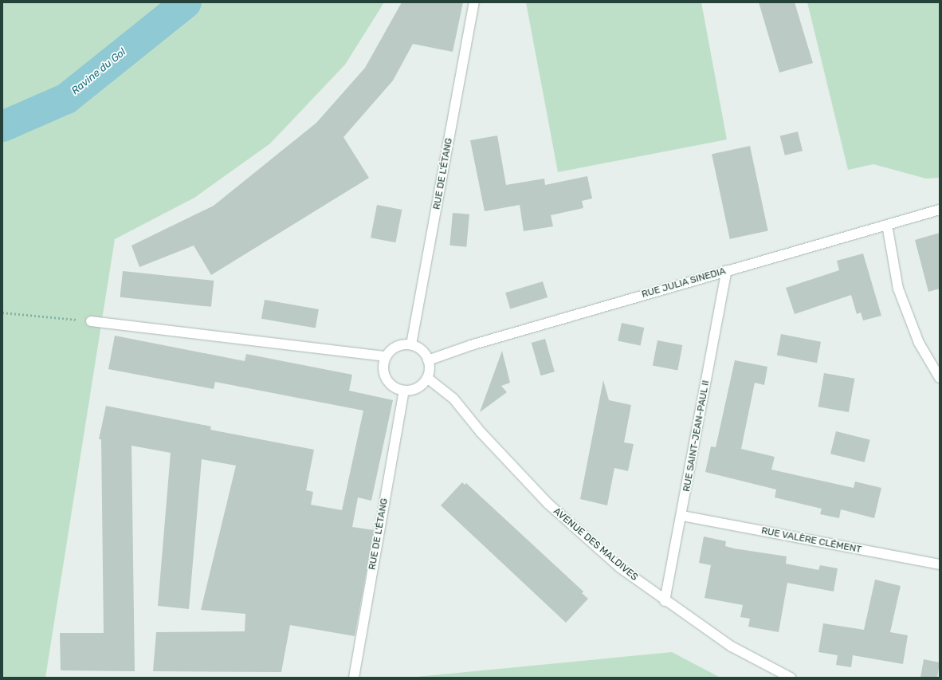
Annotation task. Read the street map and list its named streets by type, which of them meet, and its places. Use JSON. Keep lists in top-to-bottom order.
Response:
{
  "streets": {
    "street": [
      "RUE DE L'ÉTANG",
      "RUE JULIA SINEDIA",
      "RUE SAINT-JEAN-PAUL II",
      "RUE VALÈRE CLÉMENT",
      "AVENUE DES MALDIVES"
    ]
  },
  "crossings": [
    ["RUE DE L'ÉTANG", "RUE JULIA SINEDIA"],
    ["RUE DE L'ÉTANG", "AVENUE DES MALDIVES"],
    ["RUE JULIA SINEDIA", "RUE SAINT-JEAN-PAUL II"],
    ["RUE JULIA SINEDIA", "AVENUE DES MALDIVES"],
    ["RUE SAINT-JEAN-PAUL II", "RUE VALÈRE CLÉMENT"],
    ["RUE SAINT-JEAN-PAUL II", "AVENUE DES MALDIVES"]
  ],
  "water": ["Ravine du Gol"]
}
